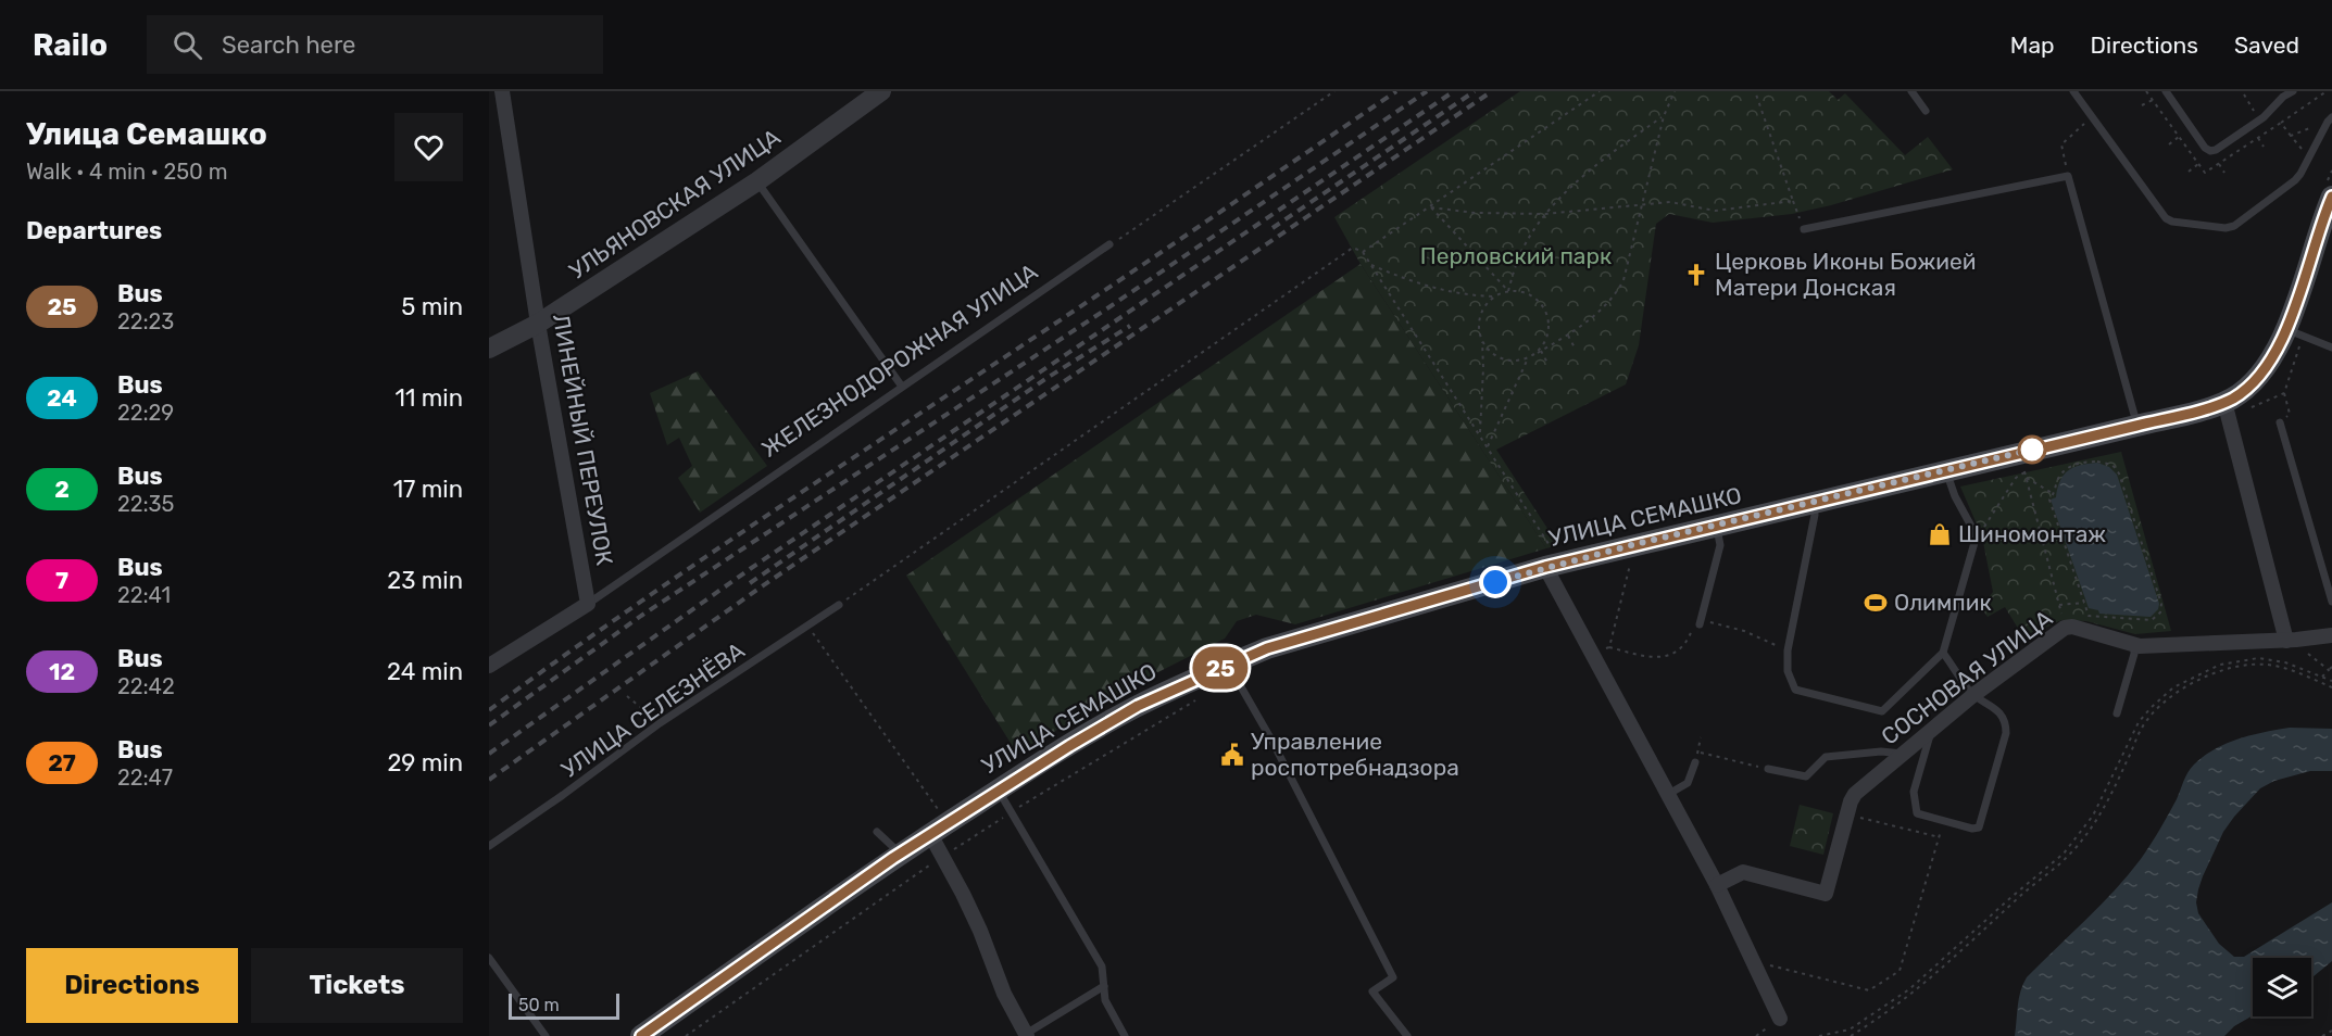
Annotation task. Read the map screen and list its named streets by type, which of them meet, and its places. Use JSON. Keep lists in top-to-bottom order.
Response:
{
  "streets": {
    "main road": ["УЛИЦА СЕМАШКО"],
    "street": [
      "УЛЬЯНОВСКАЯ УЛИЦА",
      "ЖЕЛЕЗНОДОРОЖНАЯ УЛИЦА",
      "ЛИНЕЙНЫЙ ПЕРЕУЛОК",
      "СОСНОВАЯ УЛИЦА"
    ],
    "lane": ["УЛИЦА СЕЛЕЗНЁВА"]
  },
  "crossings": [
    ["УЛЬЯНОВСКАЯ УЛИЦА", "ЛИНЕЙНЫЙ ПЕРЕУЛОК"],
    ["ЖЕЛЕЗНОДОРОЖНАЯ УЛИЦА", "ЛИНЕЙНЫЙ ПЕРЕУЛОК"]
  ],
  "parks": ["Перловский парк"],
  "places": {
    "church": ["Церковь Иконы Божией Матери Донская"],
    "shop": ["Шиномонтаж"],
    "sports": ["Олимпик"],
    "public building": ["Управление роспотребнадзора"]
  },
  "lines": ["bus line 25"],
  "scale_bar": "50 m",
  "page": {
    "header": "Railo",
    "search": "Search here",
    "nav": ["Map", "Directions", "Saved"],
    "heading": [
      ["Улица Семашко", "Walk · 4 min · 250 m"],
      "Departures"
    ],
    "on_map": "25",
    "list": [
      {
        "mark": "25",
        "name": "Bus",
        "note": "22:23",
        "value": "5 min"
      },
      {
        "mark": "24",
        "name": "Bus",
        "note": "22:29",
        "value": "11 min"
      },
      {
        "mark": "2",
        "name": "Bus",
        "note": "22:35",
        "value": "17 min"
      },
      {
        "mark": "7",
        "name": "Bus",
        "note": "22:41",
        "value": "23 min"
      },
      {
        "mark": "12",
        "name": "Bus",
        "note": "22:42",
        "value": "24 min"
      },
      {
        "mark": "27",
        "name": "Bus",
        "note": "22:47",
        "value": "29 min"
      }
    ],
    "buttons": ["Directions", "Tickets"],
    "scale": "50 m"
  }
}
